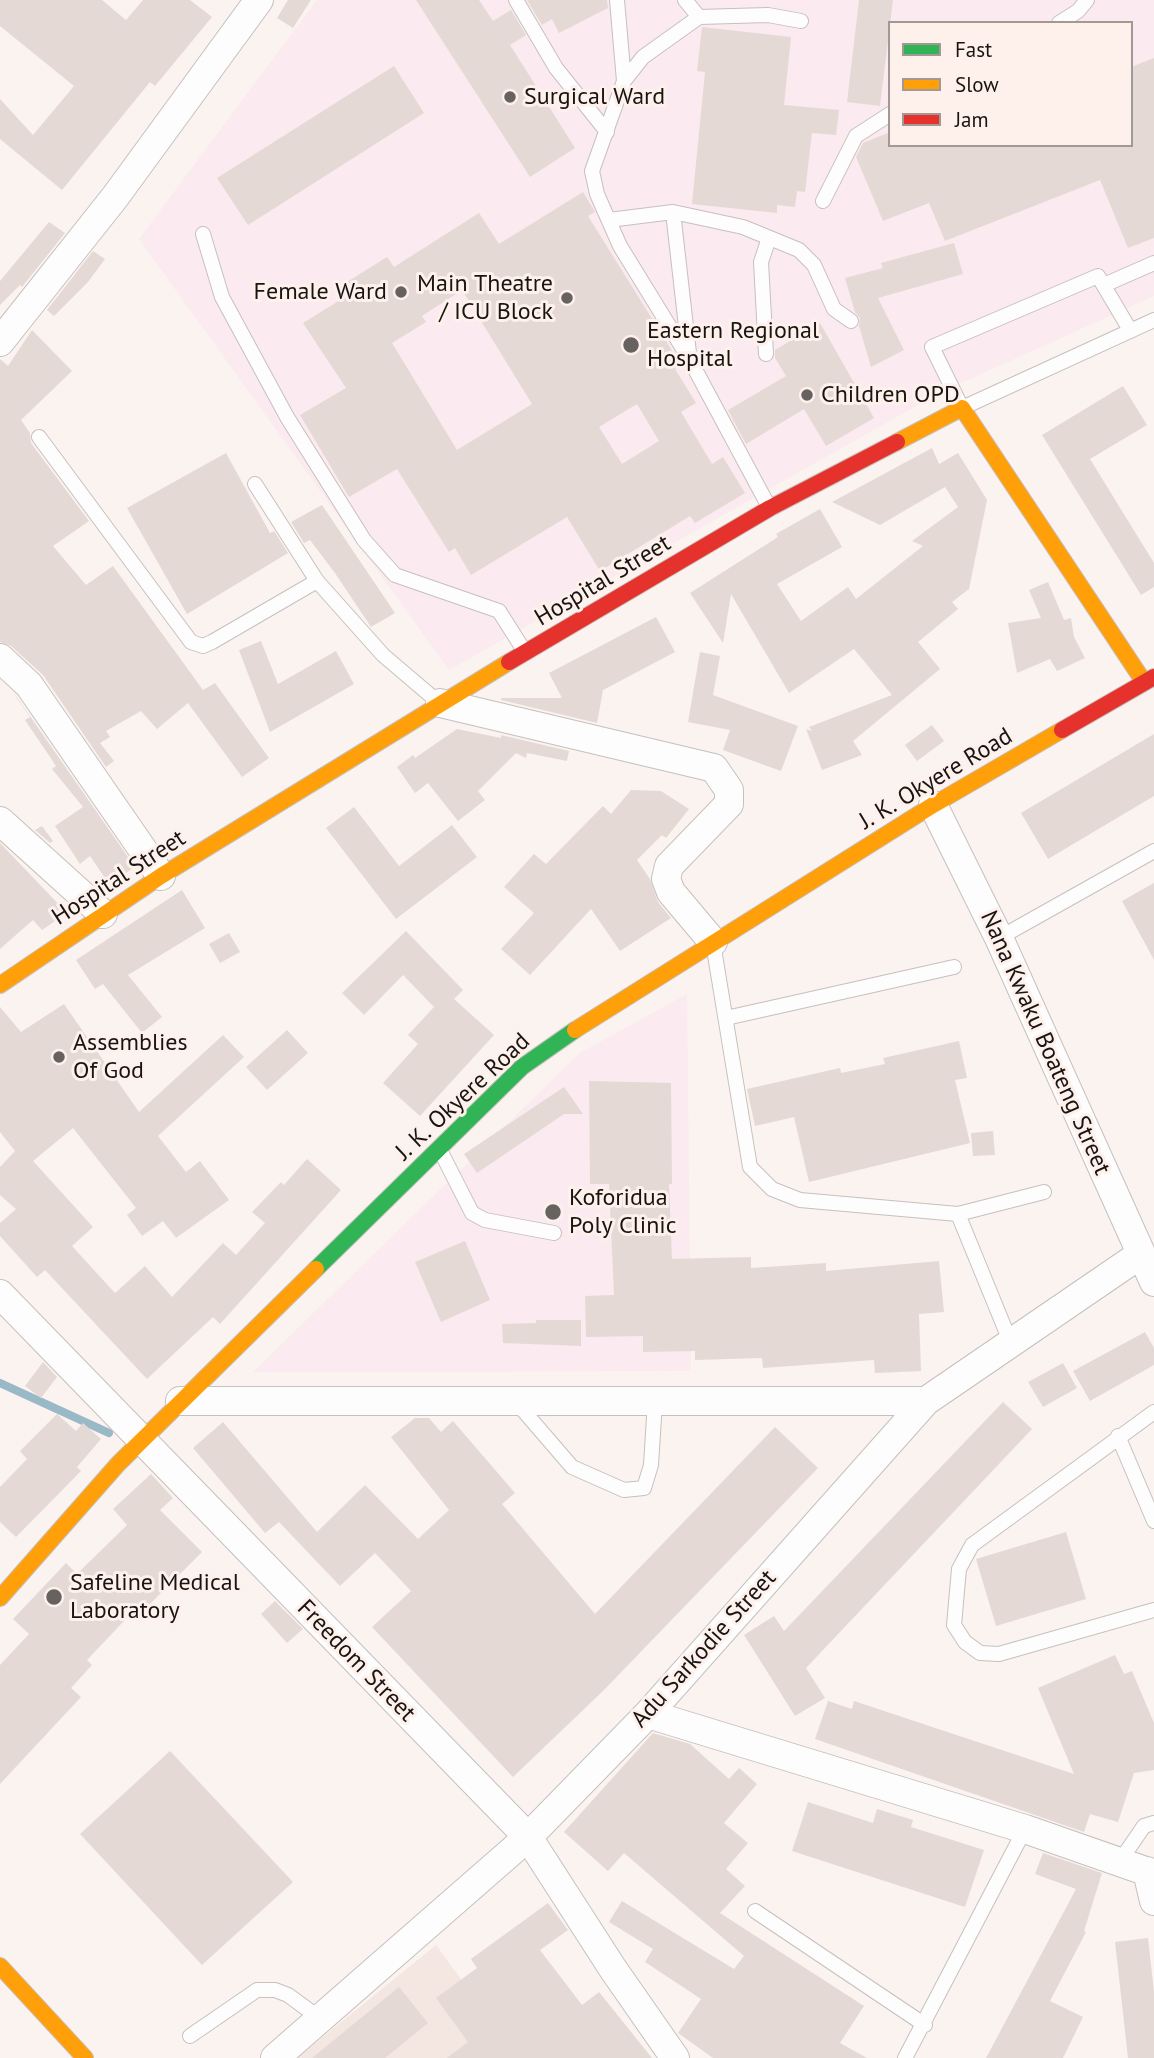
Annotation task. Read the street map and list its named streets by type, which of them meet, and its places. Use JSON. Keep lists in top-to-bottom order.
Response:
{
  "streets": {
    "main road": ["Hospital Street", "J. K. Okyere Road"],
    "street": ["Nana Kwaku Boateng Street", "Adu Sarkodie Street", "Freedom Street"]
  },
  "crossings": [
    ["J. K. Okyere Road", "Nana Kwaku Boateng Street"],
    ["J. K. Okyere Road", "Freedom Street"],
    ["Nana Kwaku Boateng Street", "Adu Sarkodie Street"],
    ["Adu Sarkodie Street", "Freedom Street"]
  ],
  "places": [
    "Surgical Ward",
    "Female Ward",
    "Main Theatre / ICU Block",
    "Eastern Regional Hospital",
    "Children OPD",
    "Assemblies Of God",
    "Koforidua Poly Clinic",
    "Safeline Medical Laboratory"
  ],
  "legend": ["Fast", "Slow", "Jam"]
}
